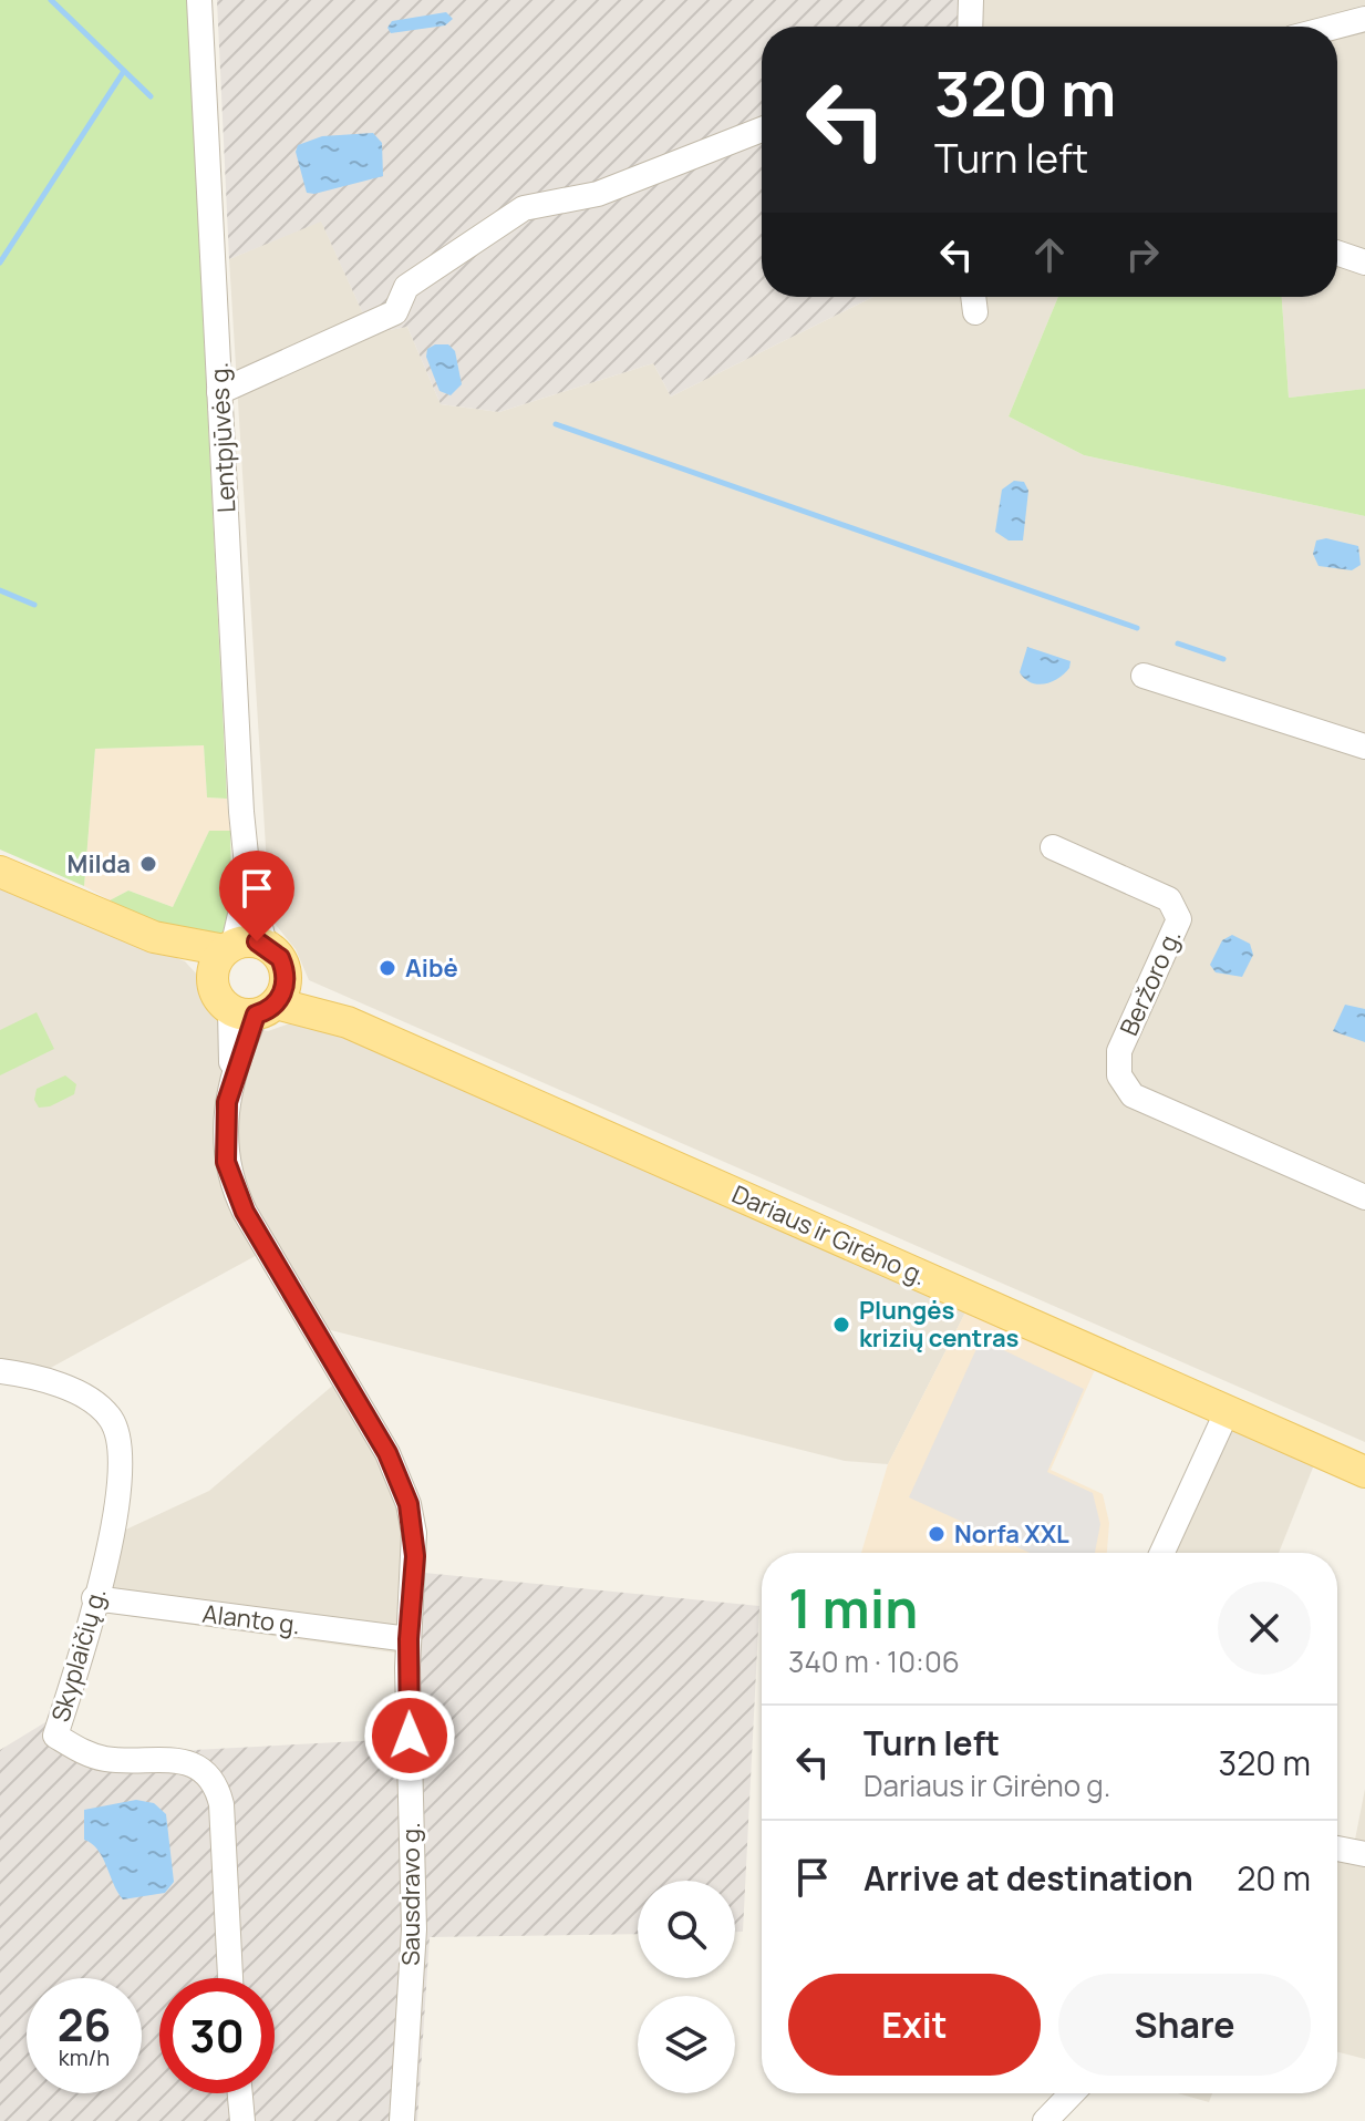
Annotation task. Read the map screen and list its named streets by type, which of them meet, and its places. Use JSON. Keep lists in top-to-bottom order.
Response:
{
  "streets": {
    "main road": ["Dariaus ir Girėno g."],
    "street": [
      "Lentpjūvės g.",
      "Beržoro g.",
      "Alanto g.",
      "Skyplaičių g.",
      "Sausdravo g."
    ]
  },
  "crossings": [
    ["Lentpjūvės g.", "Dariaus ir Girėno g."],
    ["Dariaus ir Girėno g.", "Sausdravo g."],
    ["Alanto g.", "Skyplaičių g."],
    ["Alanto g.", "Sausdravo g."]
  ],
  "places": [
    "Milda",
    "Aibė",
    "Plungės krizių centras",
    "Norfa XXL"
  ],
  "page": {
    "turn": ["320 m", "Turn left"],
    "heading": ["1 min", "340 m · 10:06"],
    "list": [
      {
        "name": "Turn left",
        "note": "Dariaus ir Girėno g.",
        "value": "320 m"
      },
      {
        "name": "Arrive at destination",
        "value": "20 m"
      }
    ],
    "buttons": ["Exit", "Share"],
    "speed": "26 km/h",
    "limit": "30"
  }
}
